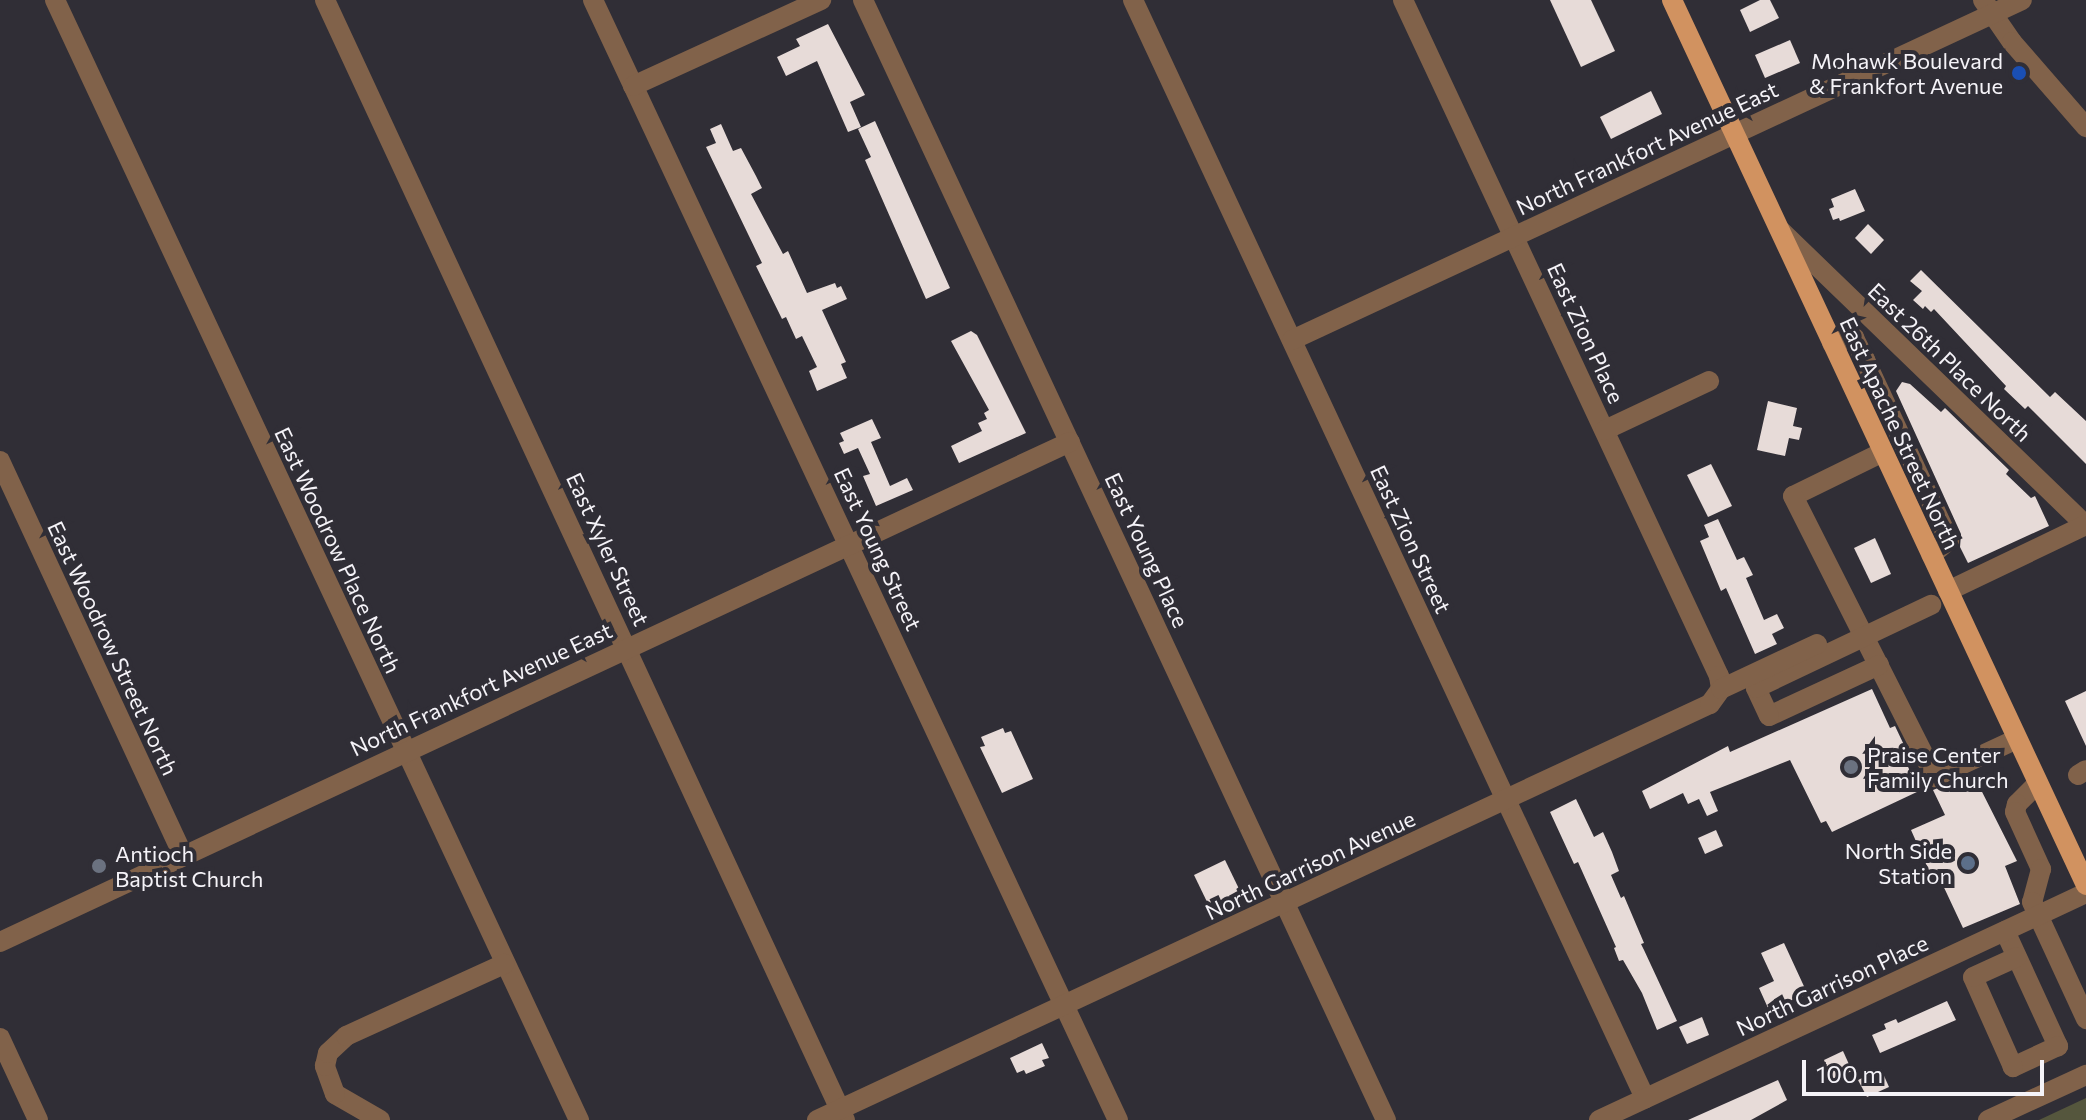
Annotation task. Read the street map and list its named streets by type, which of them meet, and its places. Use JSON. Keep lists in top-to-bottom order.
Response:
{
  "streets": {
    "main road": ["East Apache Street North"],
    "street": [
      "North Frankfort Avenue East",
      "East Zion Place",
      "East 26th Place North",
      "East Zion Street",
      "East Xyler Street",
      "East Young Street",
      "East Woodrow Place North",
      "East Young Place",
      "East Woodrow Street North",
      "North Garrison Avenue",
      "North Garrison Place"
    ]
  },
  "crossings": [
    ["North Frankfort Avenue East", "East Zion Place"],
    ["North Frankfort Avenue East", "East Apache Street North"],
    ["North Frankfort Avenue East", "East Zion Street"],
    ["North Frankfort Avenue East", "East Xyler Street"],
    ["North Frankfort Avenue East", "East Young Street"],
    ["North Frankfort Avenue East", "East Woodrow Place North"],
    ["North Frankfort Avenue East", "East Young Place"],
    ["North Frankfort Avenue East", "East Woodrow Street North"],
    ["East Zion Place", "North Garrison Avenue"],
    ["East 26th Place North", "East Apache Street North"],
    ["East Zion Street", "North Garrison Avenue"],
    ["East Zion Street", "North Garrison Place"],
    ["East Xyler Street", "North Garrison Avenue"],
    ["East Young Street", "North Garrison Avenue"],
    ["East Young Place", "North Garrison Avenue"]
  ],
  "places": [
    "Mohawk Boulevard & Frankfort Avenue",
    "Praise Center Family Church",
    "North Side Station",
    "Antioch Baptist Church"
  ],
  "scale_bar": "100 m"
}
